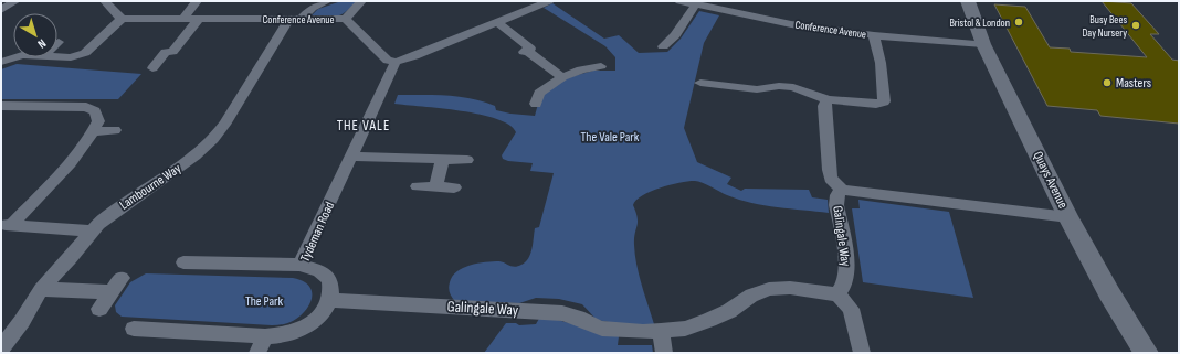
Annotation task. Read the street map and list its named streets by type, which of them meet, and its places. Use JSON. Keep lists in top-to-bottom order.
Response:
{
  "streets": {
    "street": [
      "Conference Avenue",
      "Quays Avenue",
      "Lambourne Way",
      "Tydeman Road",
      "Galingale Way"
    ]
  },
  "crossings": [
    ["Conference Avenue", "Quays Avenue"],
    ["Conference Avenue", "Lambourne Way"],
    ["Conference Avenue", "Tydeman Road"],
    ["Quays Avenue", "Galingale Way"],
    ["Tydeman Road", "Galingale Way"]
  ],
  "districts": ["THE VALE"],
  "parks": ["The Vale Park", "The Park"],
  "places": ["Bristol & London", "Busy Bees Day Nursery", "Masters"],
  "north": "bottom right"
}
